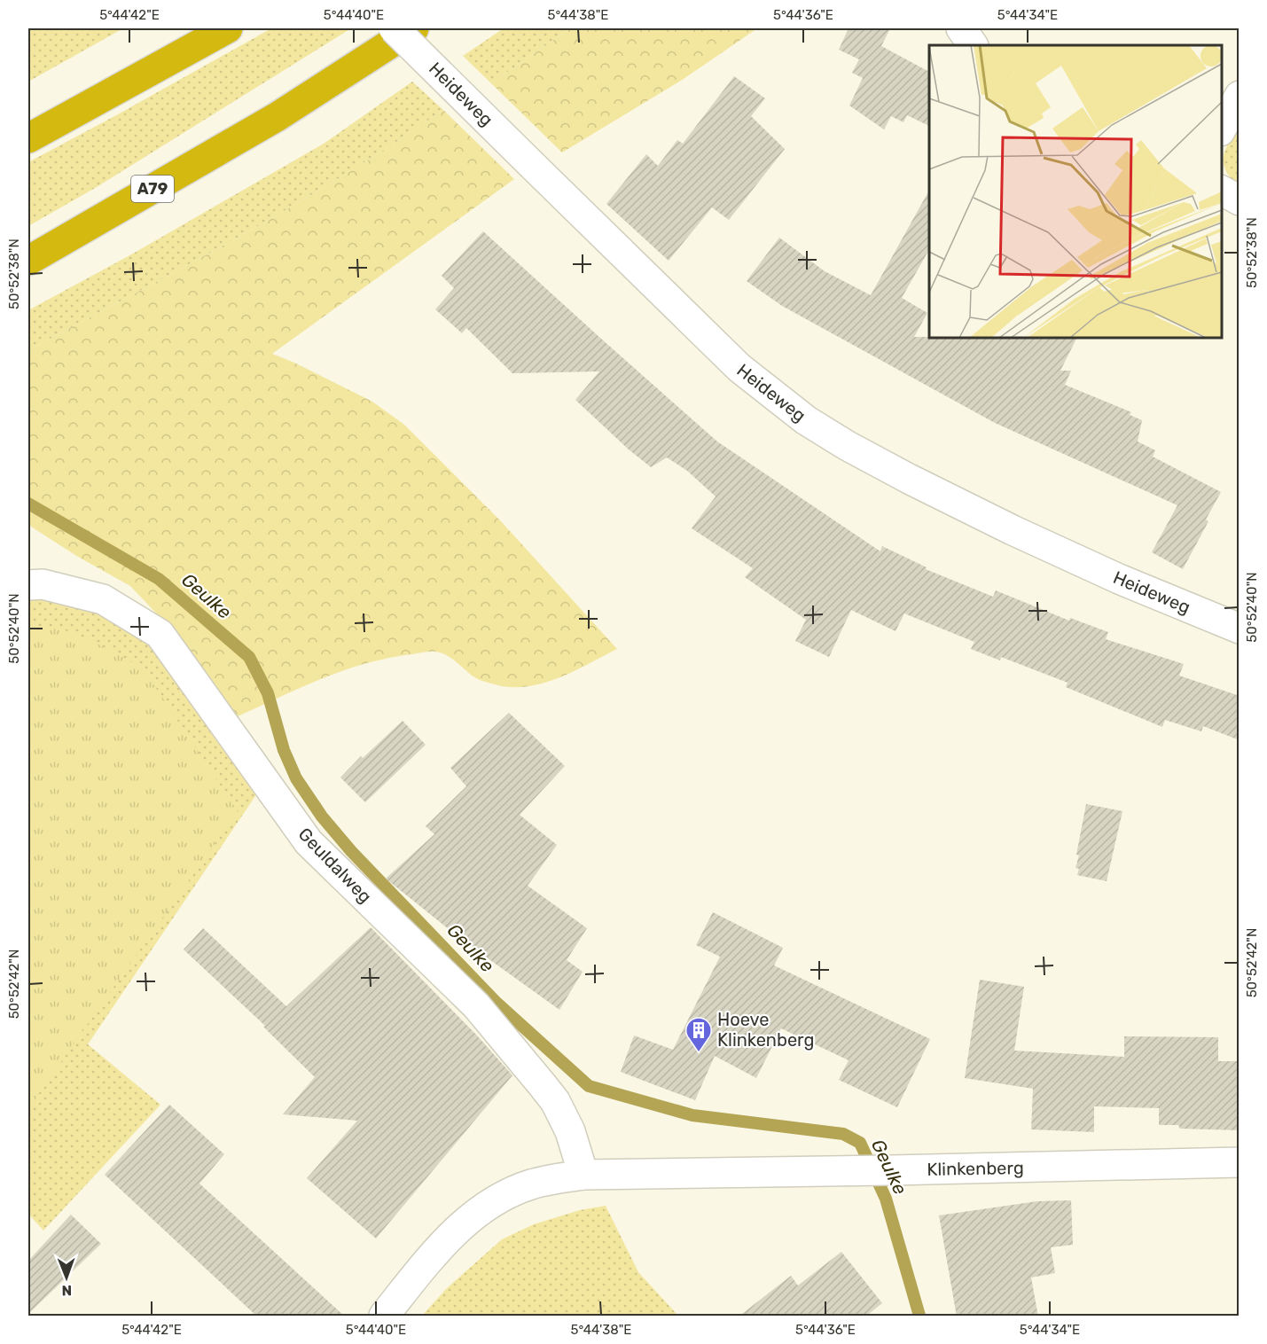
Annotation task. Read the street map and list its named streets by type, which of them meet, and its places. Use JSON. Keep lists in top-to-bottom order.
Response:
{
  "streets": {
    "highway": ["A79"],
    "street": ["Heideweg", "Geuldalweg", "Klinkenberg"]
  },
  "crossings": [
    ["Geuldalweg", "Klinkenberg"]
  ],
  "water": ["Geulke"],
  "places": {
    "building": ["Hoeve Klinkenberg"]
  },
  "north": "bottom",
  "coordinates": [
    "5°44'42\"E",
    "5°44'40\"E",
    "5°44'38\"E",
    "5°44'36\"E",
    "5°44'34\"E",
    "50°52'38\"N",
    "50°52'40\"N",
    "50°52'42\"N"
  ]
}
